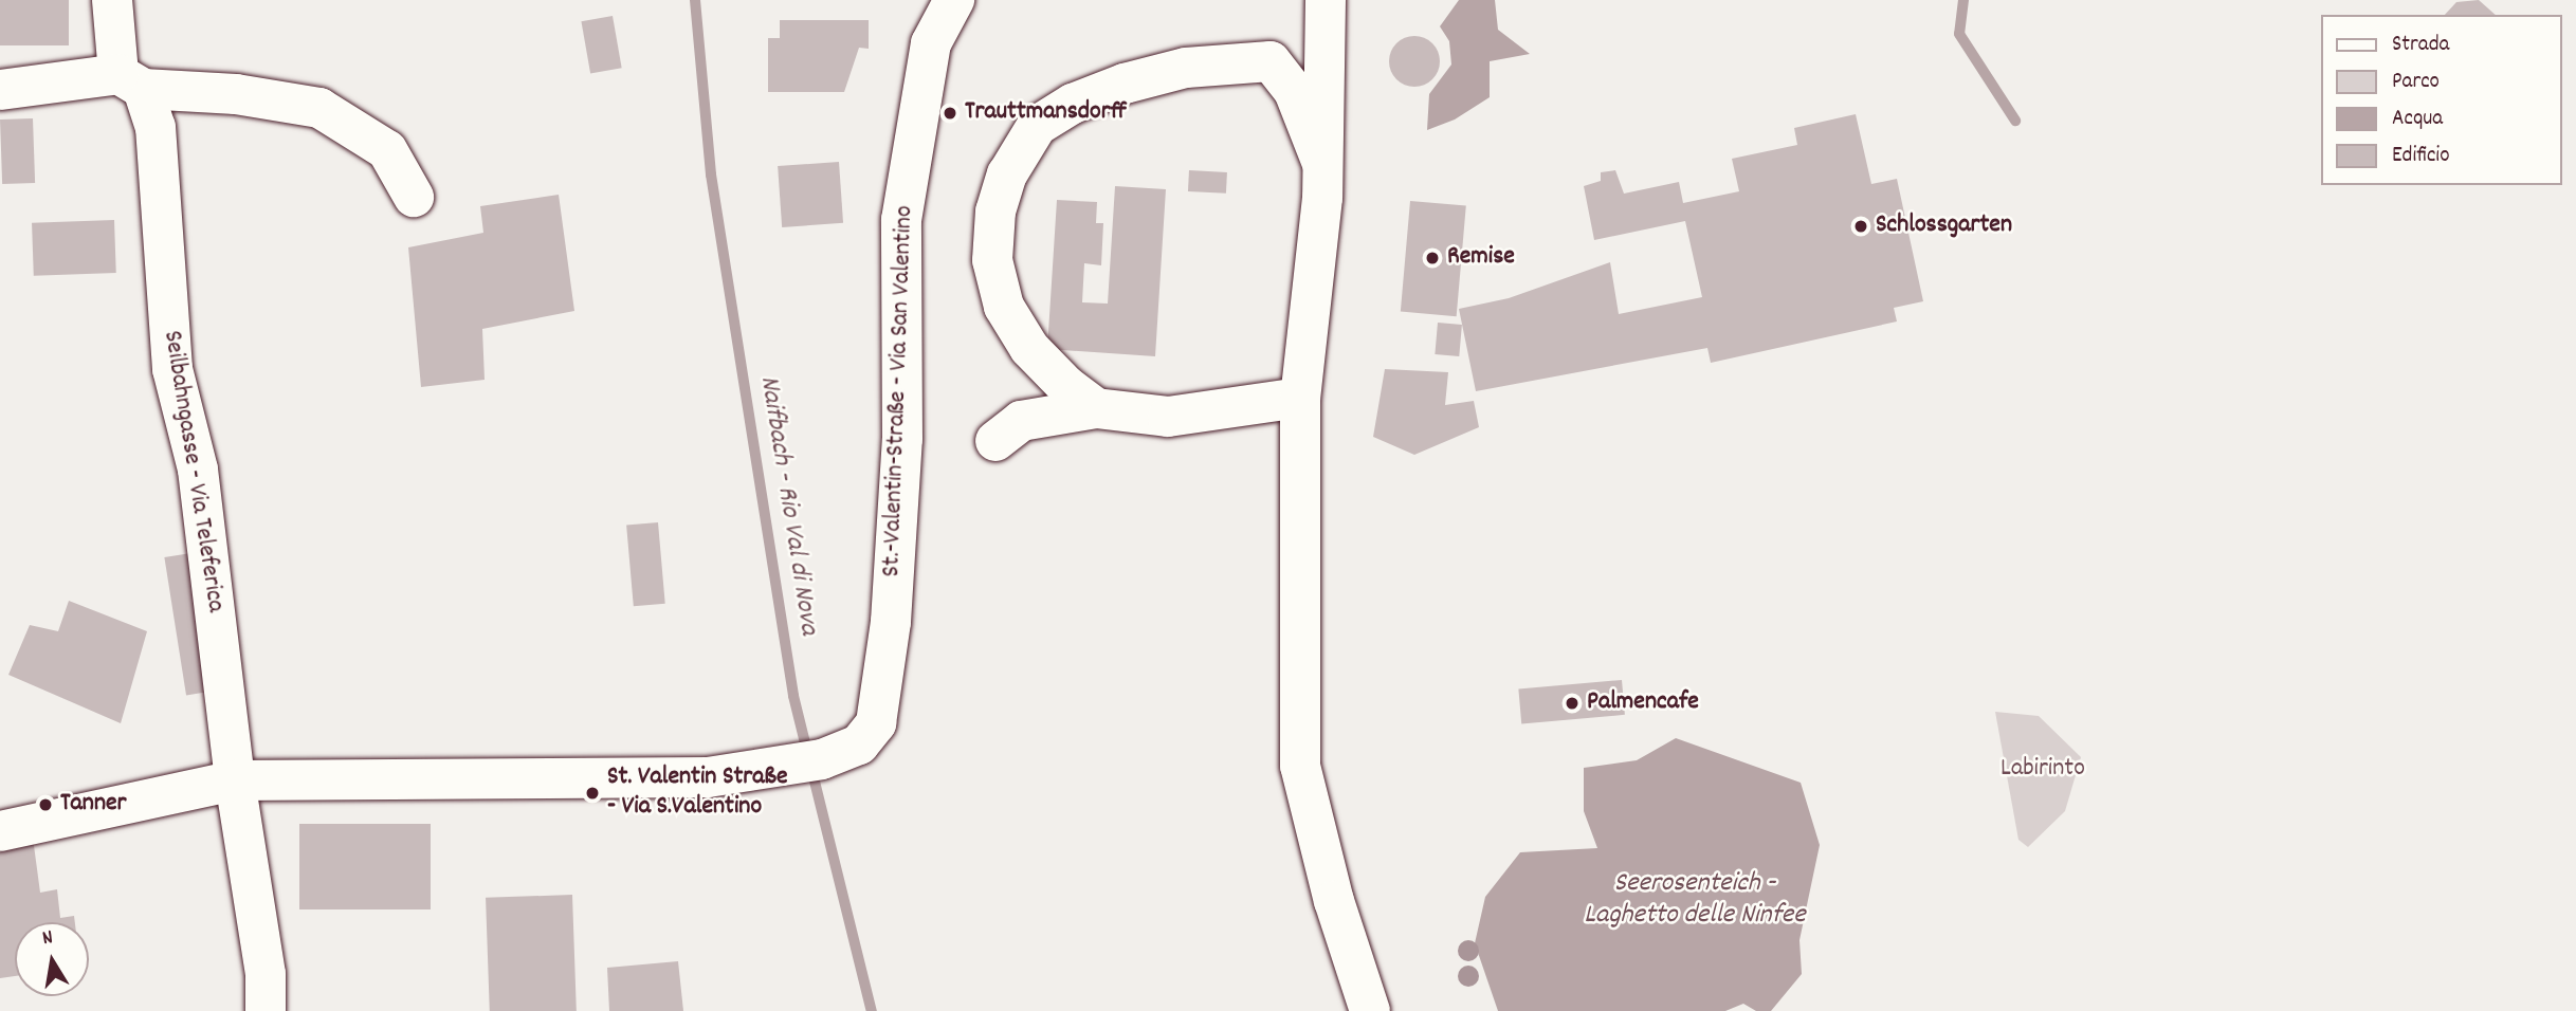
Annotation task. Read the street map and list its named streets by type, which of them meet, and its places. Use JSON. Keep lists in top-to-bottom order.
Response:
{
  "streets": {
    "street": ["St.-Valentin-Straße - Via San Valentino", "Seilbahngasse - Via Teleferica"]
  },
  "crossings": [
    ["St.-Valentin-Straße - Via San Valentino", "Seilbahngasse - Via Teleferica"]
  ],
  "water": ["Naifbach - Rio Val di Nova", "Seerosenteich - Laghetto delle Ninfee"],
  "parks": ["Labirinto"],
  "places": [
    "Trauttmansdorff",
    "Schlossgarten",
    "Remise",
    "Palmencafe",
    "St. Valentin Straße - Via S.Valentino",
    "Tanner"
  ],
  "legend": [
    "Strada",
    "Parco",
    "Acqua",
    "Edificio"
  ],
  "north": "top"
}
